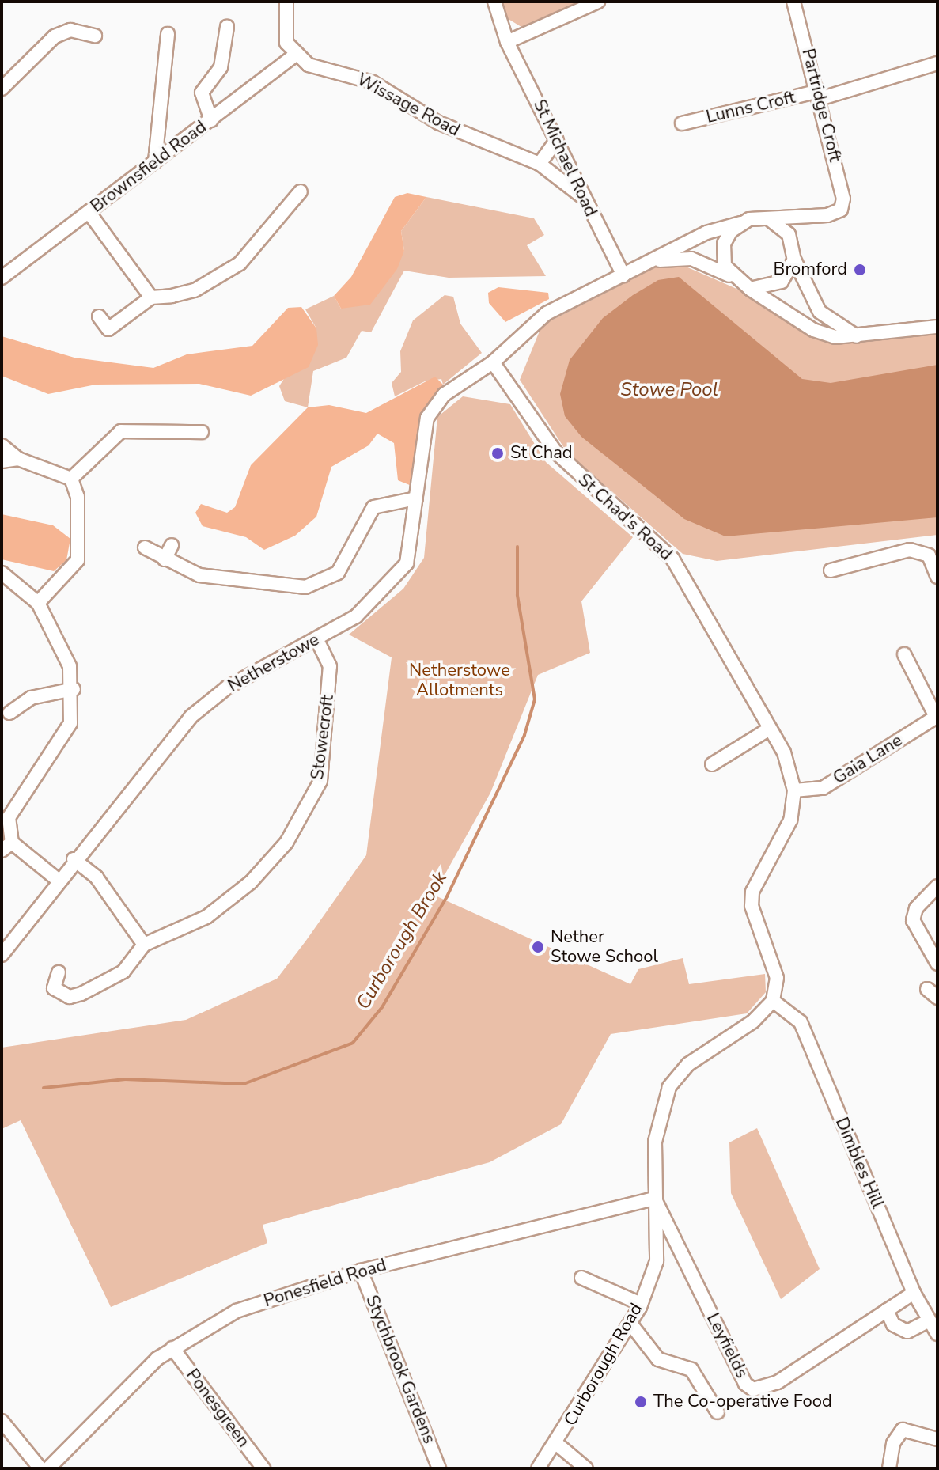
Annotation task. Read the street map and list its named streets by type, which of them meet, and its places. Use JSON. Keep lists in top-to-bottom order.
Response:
{
  "streets": {
    "street": [
      "Wissage Road",
      "Partridge Croft",
      "Lunns Croft",
      "St Michael Road",
      "Brownsfield Road",
      "St Chad's Road",
      "Netherstowe",
      "Stowecroft",
      "Gaia Lane",
      "Dimbles Hill",
      "Ponesfield Road",
      "Leyfields",
      "Curborough Road",
      "Stychbrook Gardens",
      "Ponesgreen"
    ]
  },
  "crossings": [
    ["Wissage Road", "St Michael Road"],
    ["Wissage Road", "Brownsfield Road"],
    ["Partridge Croft", "Lunns Croft"],
    ["St Chad's Road", "Netherstowe"],
    ["St Chad's Road", "Gaia Lane"],
    ["Netherstowe", "Stowecroft"],
    ["Dimbles Hill", "Leyfields"],
    ["Dimbles Hill", "Curborough Road"],
    ["Ponesfield Road", "Leyfields"],
    ["Ponesfield Road", "Curborough Road"],
    ["Ponesfield Road", "Stychbrook Gardens"],
    ["Ponesfield Road", "Ponesgreen"],
    ["Leyfields", "Curborough Road"]
  ],
  "water": ["Stowe Pool", "Curborough Brook"],
  "parks": ["Netherstowe Allotments"],
  "places": [
    "Bromford",
    "St Chad",
    "Nether Stowe School",
    "The Co-operative Food"
  ]
}
